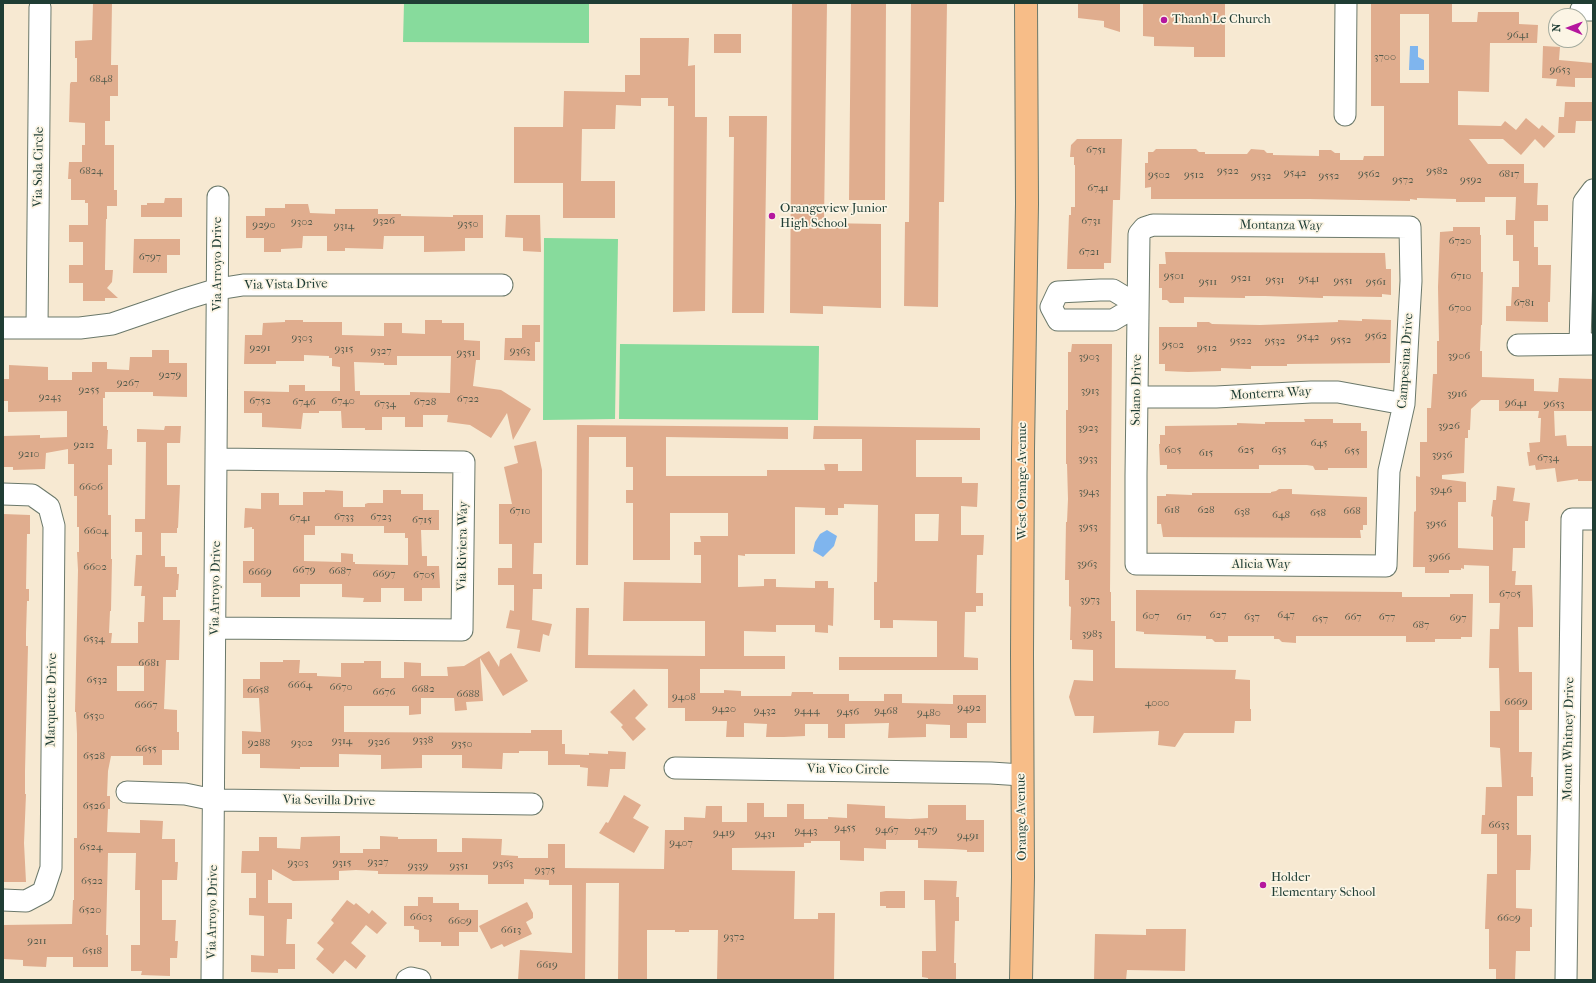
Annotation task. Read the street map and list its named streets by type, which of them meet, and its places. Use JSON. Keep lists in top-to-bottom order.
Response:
{
  "streets": {
    "main road": ["West Orange Avenue", "Orange Avenue"],
    "street": [
      "Via Sola Circle",
      "Montanza Way",
      "Via Arroyo Drive",
      "Via Vista Drive",
      "Campesina Drive",
      "Solano Drive",
      "Monterra Way",
      "Via Riviera Way",
      "Alicia Way",
      "Marquette Drive",
      "Mount Whitney Drive",
      "Via Vico Circle",
      "Via Sevilla Drive"
    ]
  },
  "crossings": [
    ["Via Sola Circle", "Via Vista Drive"],
    ["Montanza Way", "Campesina Drive"],
    ["Montanza Way", "Solano Drive"],
    ["Via Arroyo Drive", "Via Vista Drive"],
    ["Via Arroyo Drive", "Via Riviera Way"],
    ["Via Arroyo Drive", "Via Sevilla Drive"],
    ["Campesina Drive", "Monterra Way"],
    ["Campesina Drive", "Alicia Way"],
    ["Solano Drive", "Monterra Way"],
    ["Solano Drive", "Alicia Way"],
    ["West Orange Avenue", "Orange Avenue"],
    ["Via Vico Circle", "Orange Avenue"]
  ],
  "places": ["Thanh Le Church", "Orangeview Junior High School", "Holder Elementary School"],
  "house_numbers": [
    "9641",
    "3700",
    "9653",
    "6848",
    "6751",
    "6824",
    "9522",
    "9582",
    "9542",
    "9562",
    "6817",
    "9502",
    "9512",
    "9532",
    "9552",
    "9572",
    "9592",
    "6741",
    "9326",
    "6731",
    "9302",
    "9350",
    "9290",
    "9314",
    "6720",
    "6721",
    "6797",
    "9501",
    "6710",
    "9521",
    "9541",
    "9531",
    "9551",
    "9511",
    "9561",
    "6781",
    "6700",
    "9562",
    "9542",
    "9303",
    "9552",
    "9522",
    "9532",
    "9502",
    "9291",
    "9512",
    "9315",
    "9327",
    "9363",
    "9351",
    "3906",
    "3903",
    "9279",
    "9267",
    "9255",
    "3913",
    "3916",
    "9243",
    "6722",
    "6752",
    "6740",
    "6746",
    "6728",
    "9641",
    "6734",
    "9653",
    "3926",
    "3923",
    "645",
    "9212",
    "605",
    "625",
    "635",
    "655",
    "615",
    "9210",
    "3936",
    "6734",
    "3933",
    "6606",
    "3946",
    "3943",
    "618",
    "628",
    "6710",
    "668",
    "638",
    "658",
    "648",
    "6733",
    "6723",
    "6741",
    "6715",
    "3956",
    "3953",
    "6604",
    "3966",
    "3963",
    "6602",
    "6679",
    "6687",
    "6669",
    "6697",
    "6705",
    "6705",
    "3973",
    "627",
    "647",
    "607",
    "617",
    "637",
    "667",
    "677",
    "697",
    "657",
    "687",
    "3983",
    "6534",
    "6681",
    "6532",
    "6664",
    "6670",
    "6682",
    "6658",
    "6676",
    "6688",
    "9408",
    "6669",
    "4000",
    "6667",
    "9492",
    "9420",
    "9432",
    "9444",
    "9468",
    "9456",
    "9480",
    "6530",
    "9338",
    "9314",
    "9326",
    "9288",
    "9302",
    "9350",
    "6655",
    "6528",
    "6526",
    "6633",
    "9455",
    "9467",
    "9479",
    "9443",
    "9419",
    "9431",
    "9491",
    "9407",
    "6524",
    "9327",
    "9303",
    "9315",
    "9363",
    "9339",
    "9351",
    "9375",
    "6522",
    "6520",
    "6603",
    "6609",
    "6609",
    "6613",
    "9372",
    "9211",
    "6518",
    "6619"
  ],
  "north": "left"
}
